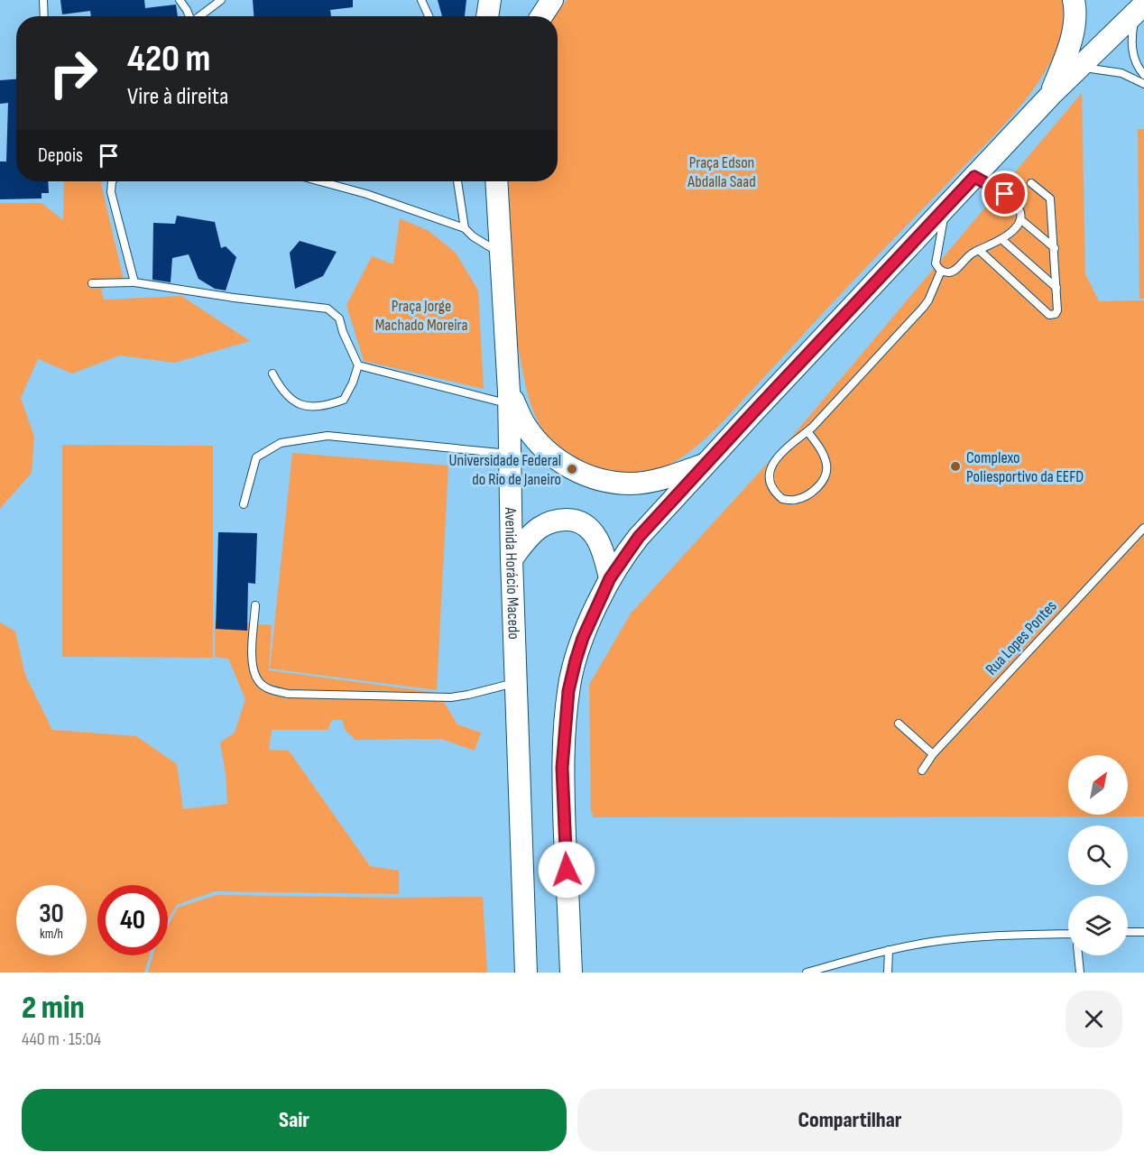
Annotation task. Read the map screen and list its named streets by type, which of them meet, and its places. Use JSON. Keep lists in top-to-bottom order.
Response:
{
  "streets": {
    "street": ["Avenida Horácio Macedo"],
    "lane": ["Rua Lopes Pontes"]
  },
  "parks": ["Praça Edson Abdalla Saad", "Praça Jorge Machado Moreira"],
  "places": ["Complexo Poliesportivo da EEFD", "Universidade Federal do Rio de Janeiro"],
  "north": "top right",
  "page": {
    "turn": ["420 m", "Vire à direita"],
    "then": "Depois",
    "speed": "30 km/h",
    "limit": "40",
    "heading": ["2 min", "440 m · 15:04"],
    "buttons": ["Sair", "Compartilhar"]
  }
}
